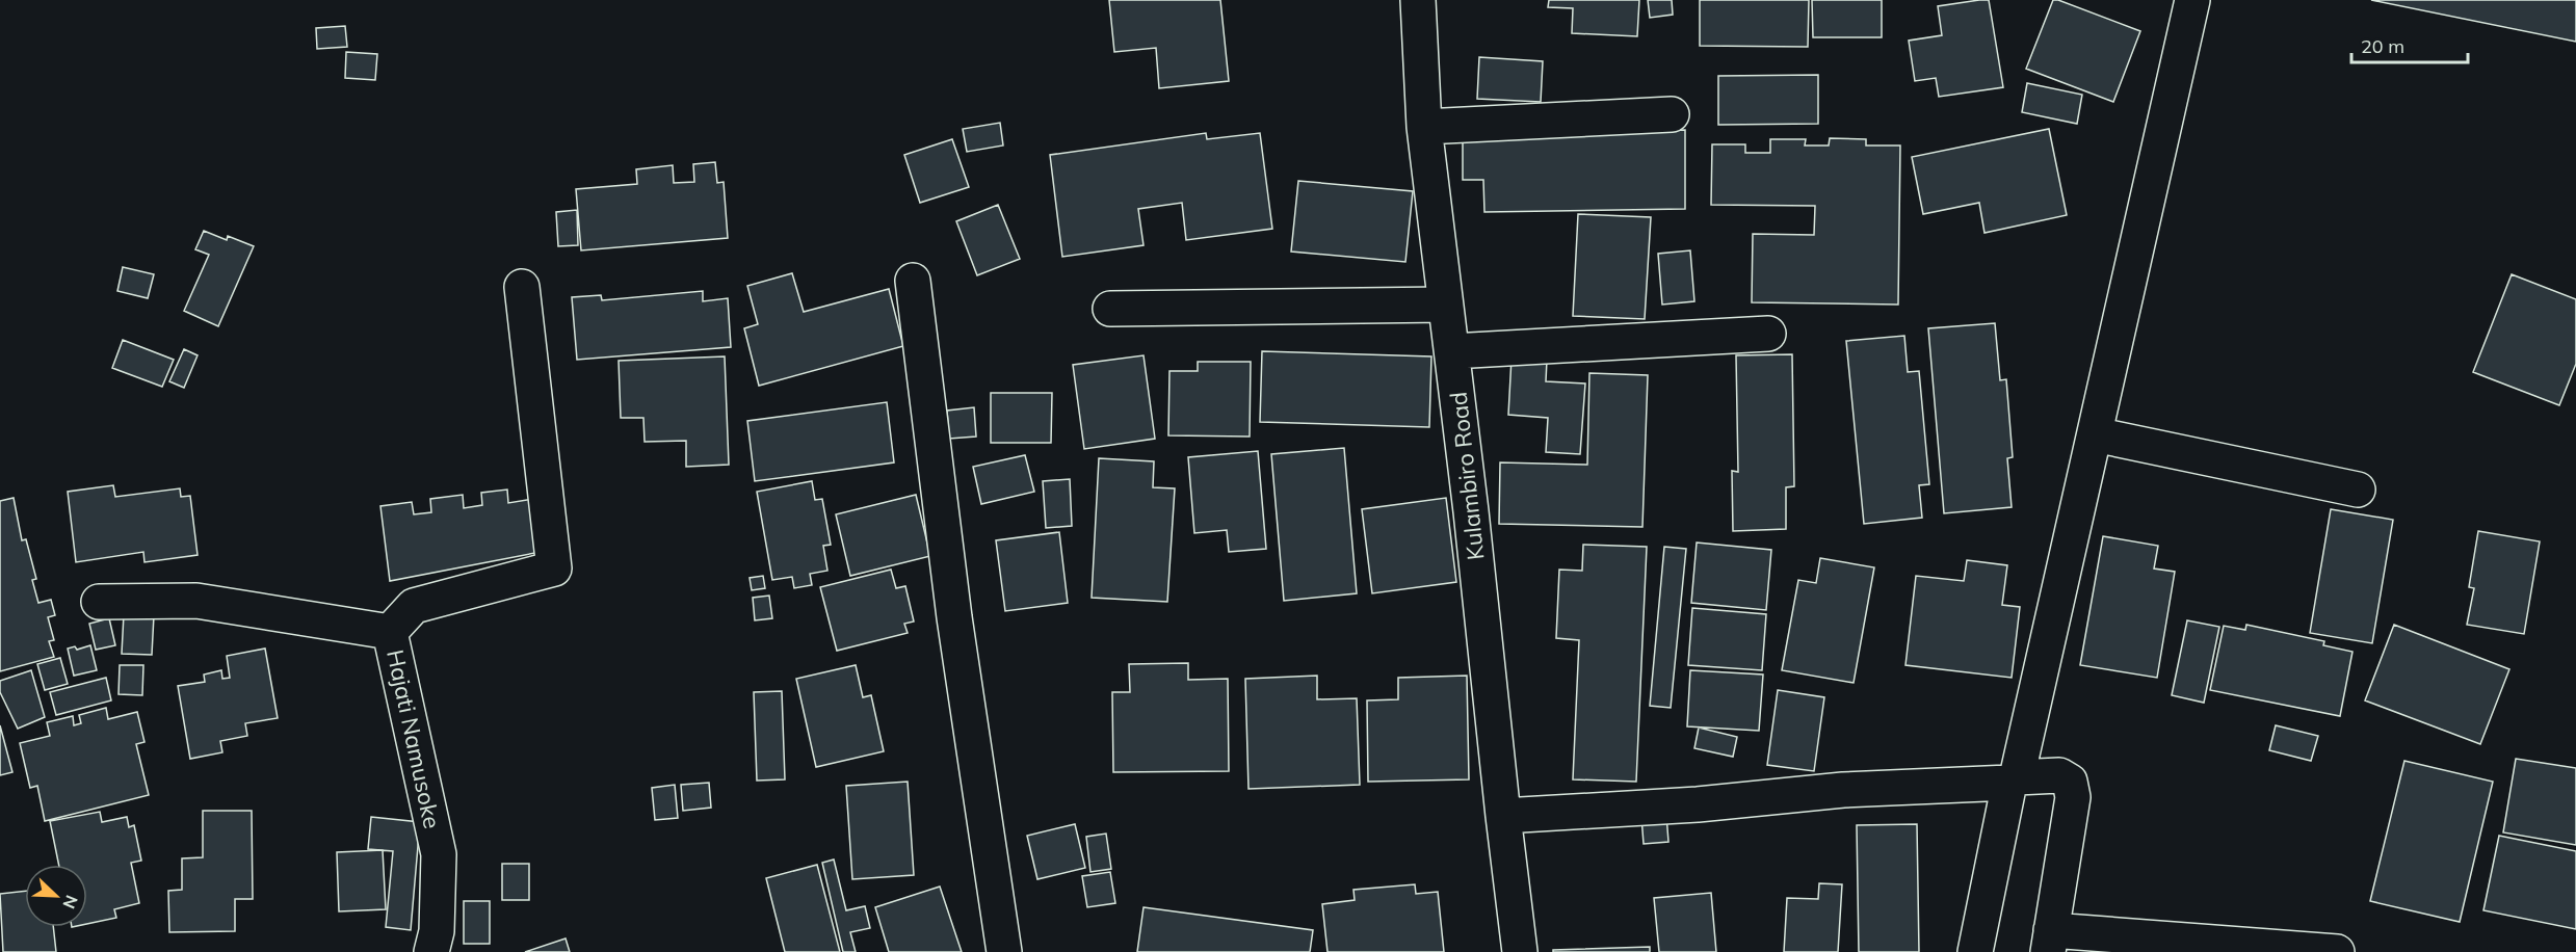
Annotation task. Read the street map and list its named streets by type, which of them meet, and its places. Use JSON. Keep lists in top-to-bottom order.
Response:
{
  "streets": {
    "street": ["Kulambiro Road", "Hajati Namusoke"]
  },
  "scale_bar": "20 m",
  "north": "bottom right"
}
